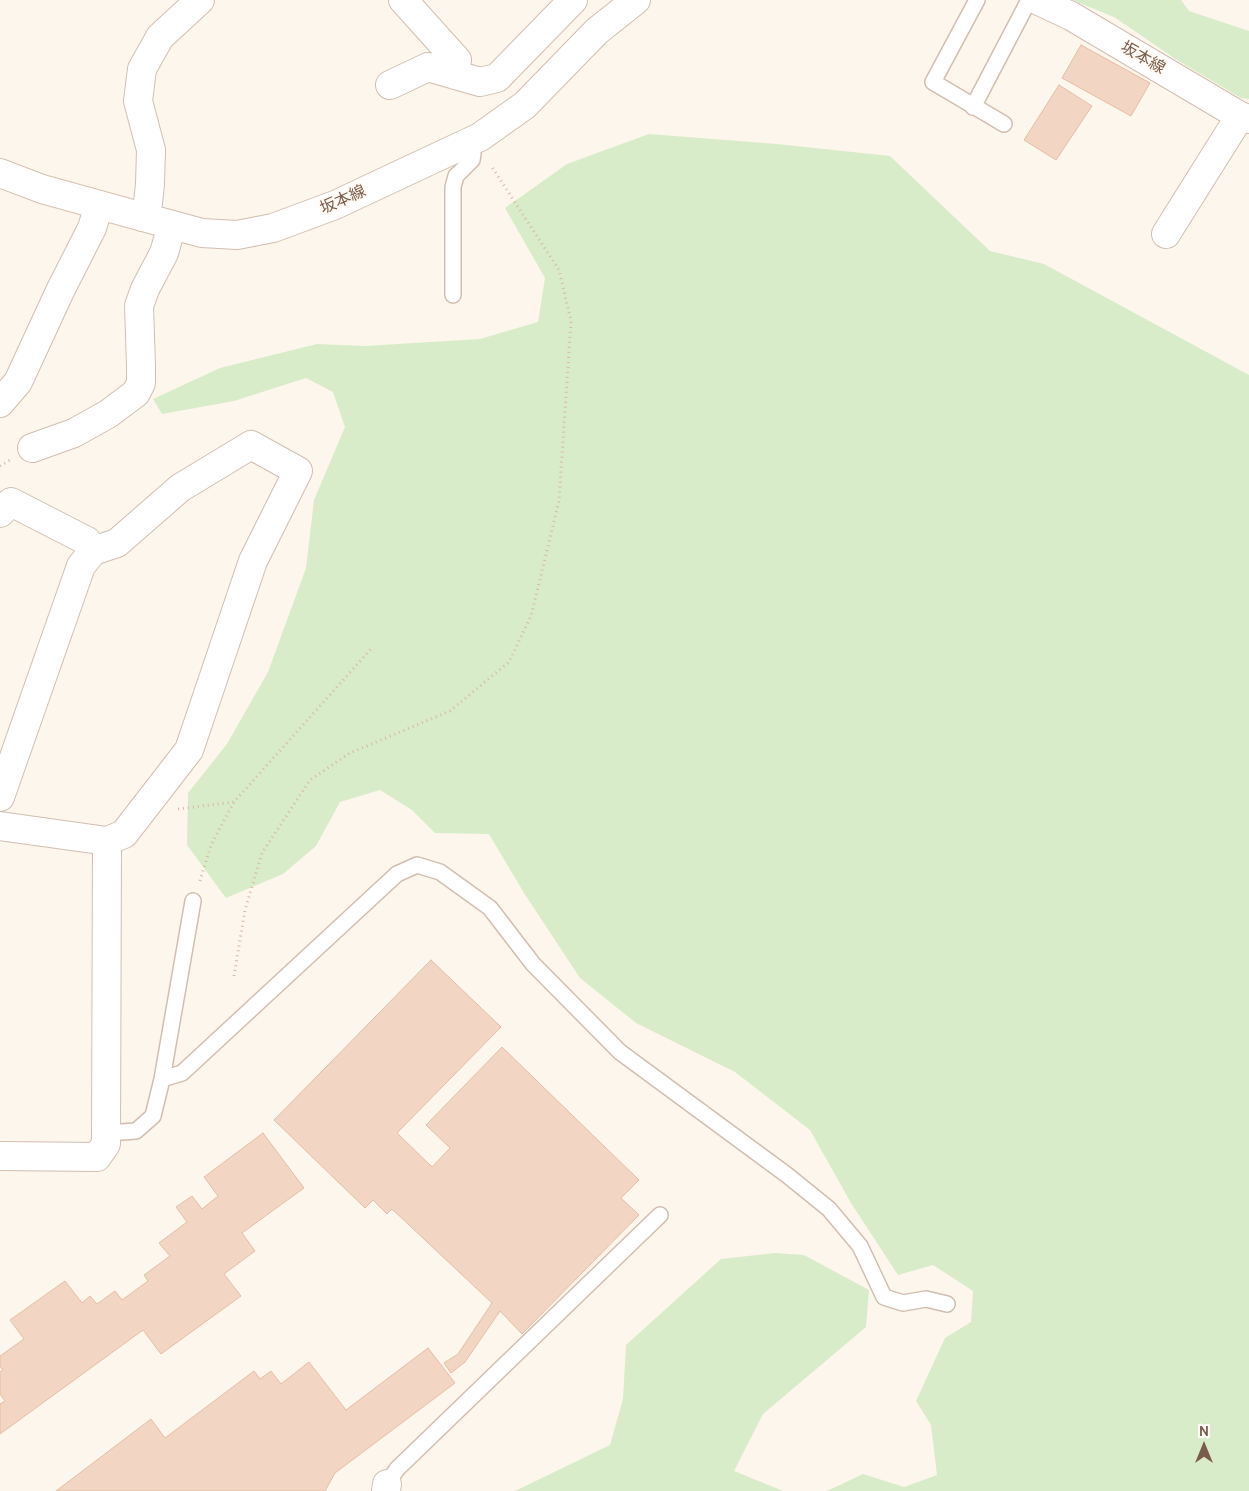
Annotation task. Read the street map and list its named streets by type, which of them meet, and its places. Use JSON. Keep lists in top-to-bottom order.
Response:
{
  "streets": {
    "street": ["坂本線"]
  },
  "north": "top"
}
